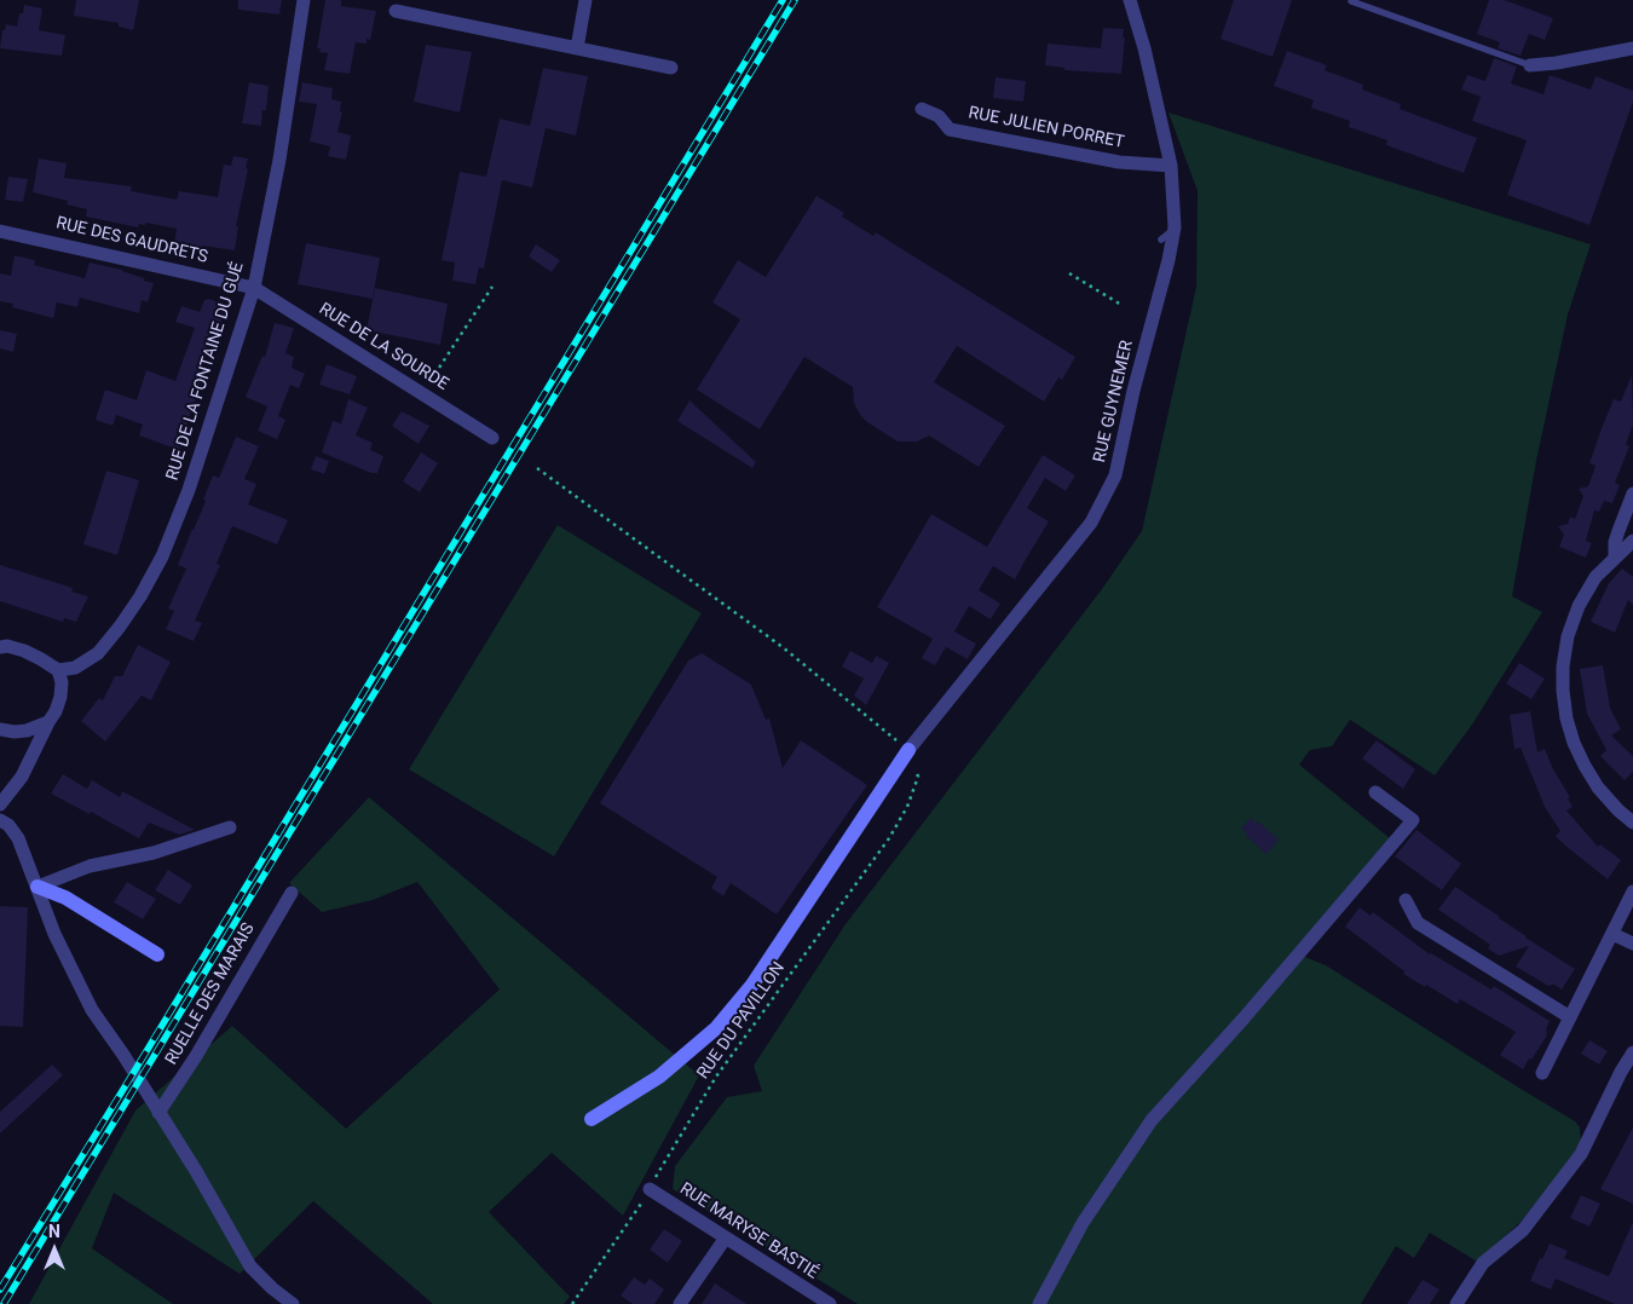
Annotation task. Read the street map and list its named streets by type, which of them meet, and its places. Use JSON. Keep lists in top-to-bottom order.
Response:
{
  "streets": {
    "street": [
      "RUE JULIEN PORRET",
      "RUE DES GAUDRETS",
      "RUE DE LA SOURDE",
      "RUE DE LA FONTAINE DU GUÉ",
      "RUE GUYNEMER",
      "RUELLE DES MARAIS",
      "RUE MARYSE BASTIÉ"
    ],
    "path": ["RUE DU PAVILLON"]
  },
  "crossings": [
    ["RUE JULIEN PORRET", "RUE GUYNEMER"],
    ["RUE DES GAUDRETS", "RUE DE LA SOURDE"],
    ["RUE DES GAUDRETS", "RUE DE LA FONTAINE DU GUÉ"],
    ["RUE DE LA SOURDE", "RUE DE LA FONTAINE DU GUÉ"],
    ["RUE GUYNEMER", "RUE DU PAVILLON"],
    ["RUE DU PAVILLON", "RUE MARYSE BASTIÉ"]
  ],
  "north": "top"
}
